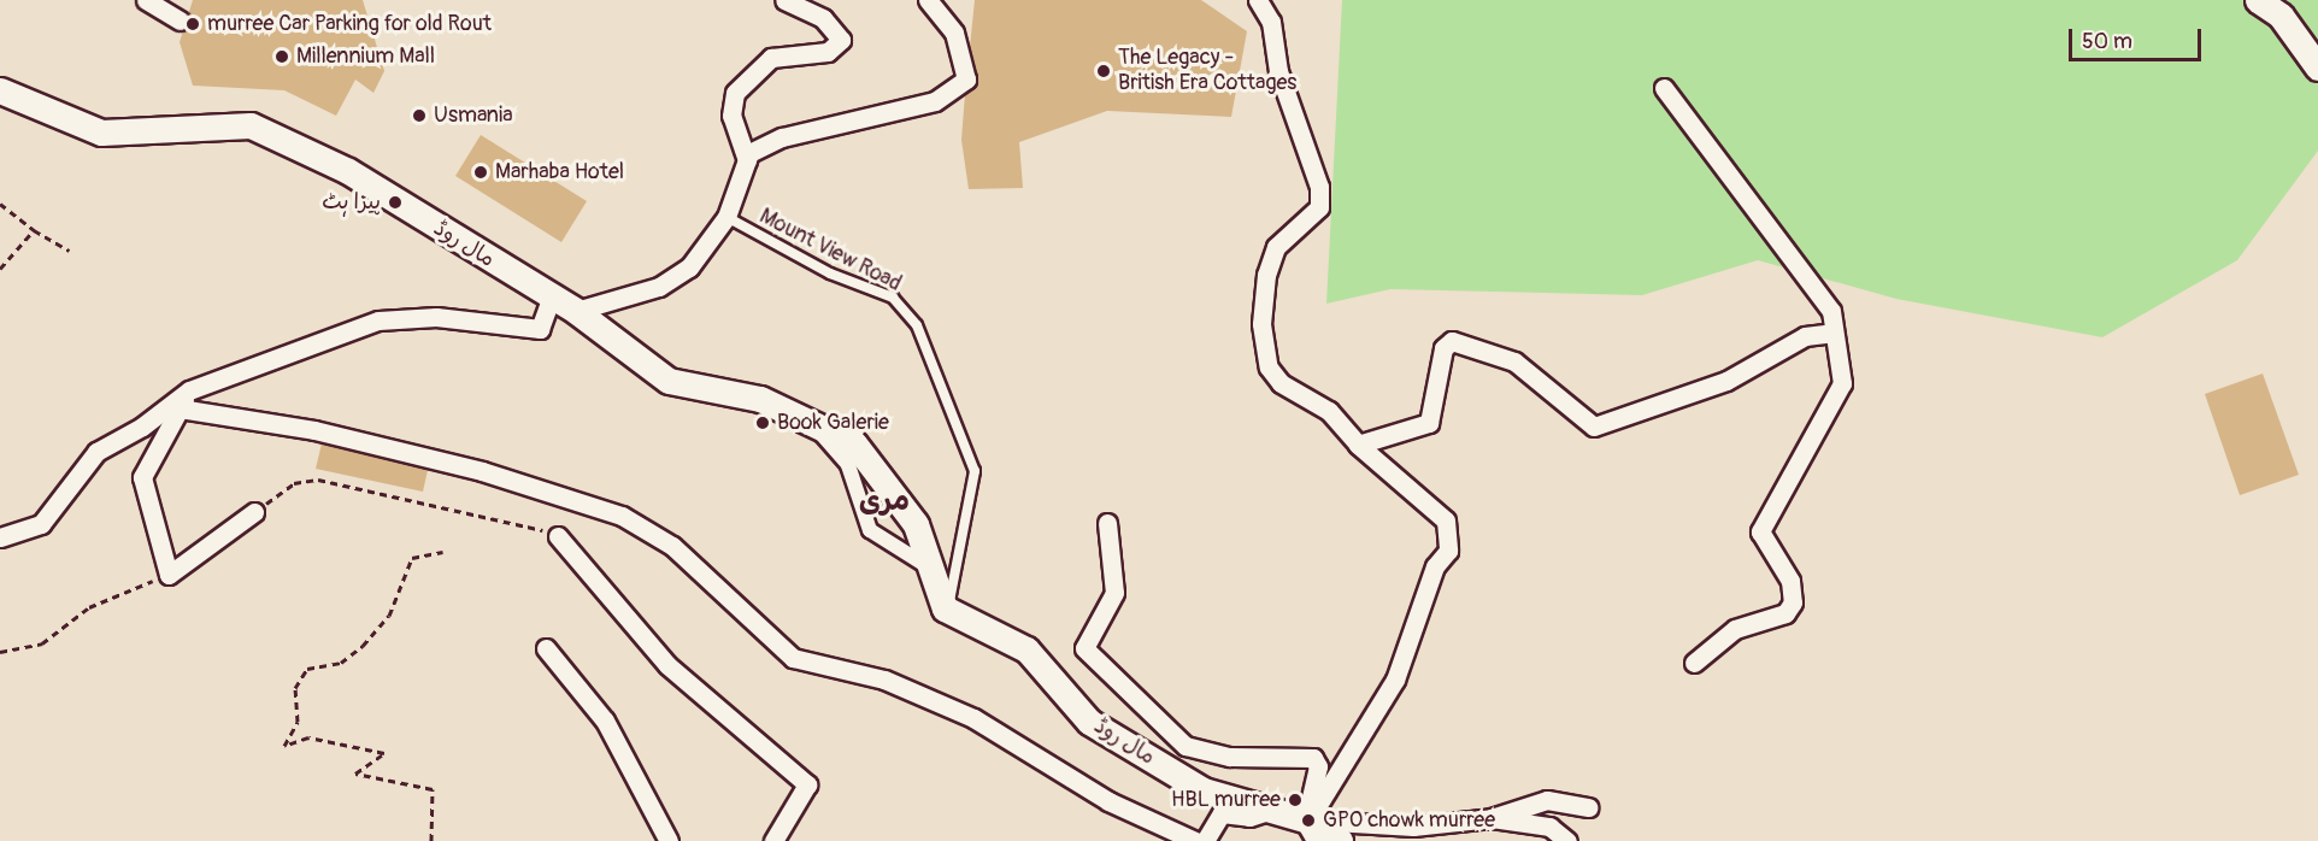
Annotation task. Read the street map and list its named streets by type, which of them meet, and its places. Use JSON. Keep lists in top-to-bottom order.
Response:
{
  "streets": {
    "main road": ["مال روڈ"],
    "lane": ["Mount View Road"]
  },
  "crossings": [
    ["مال روڈ", "Mount View Road"]
  ],
  "districts": ["مری"],
  "places": [
    "murree Car Parking for old Rout",
    "Millennium Mall",
    "The Legacy - British Era Cottages",
    "Usmania",
    "Marhaba Hotel",
    "پیزا ہٹ",
    "Book Galerie",
    "HBL murree",
    "GPO chowk murree"
  ],
  "scale_bar": "50 m"
}
